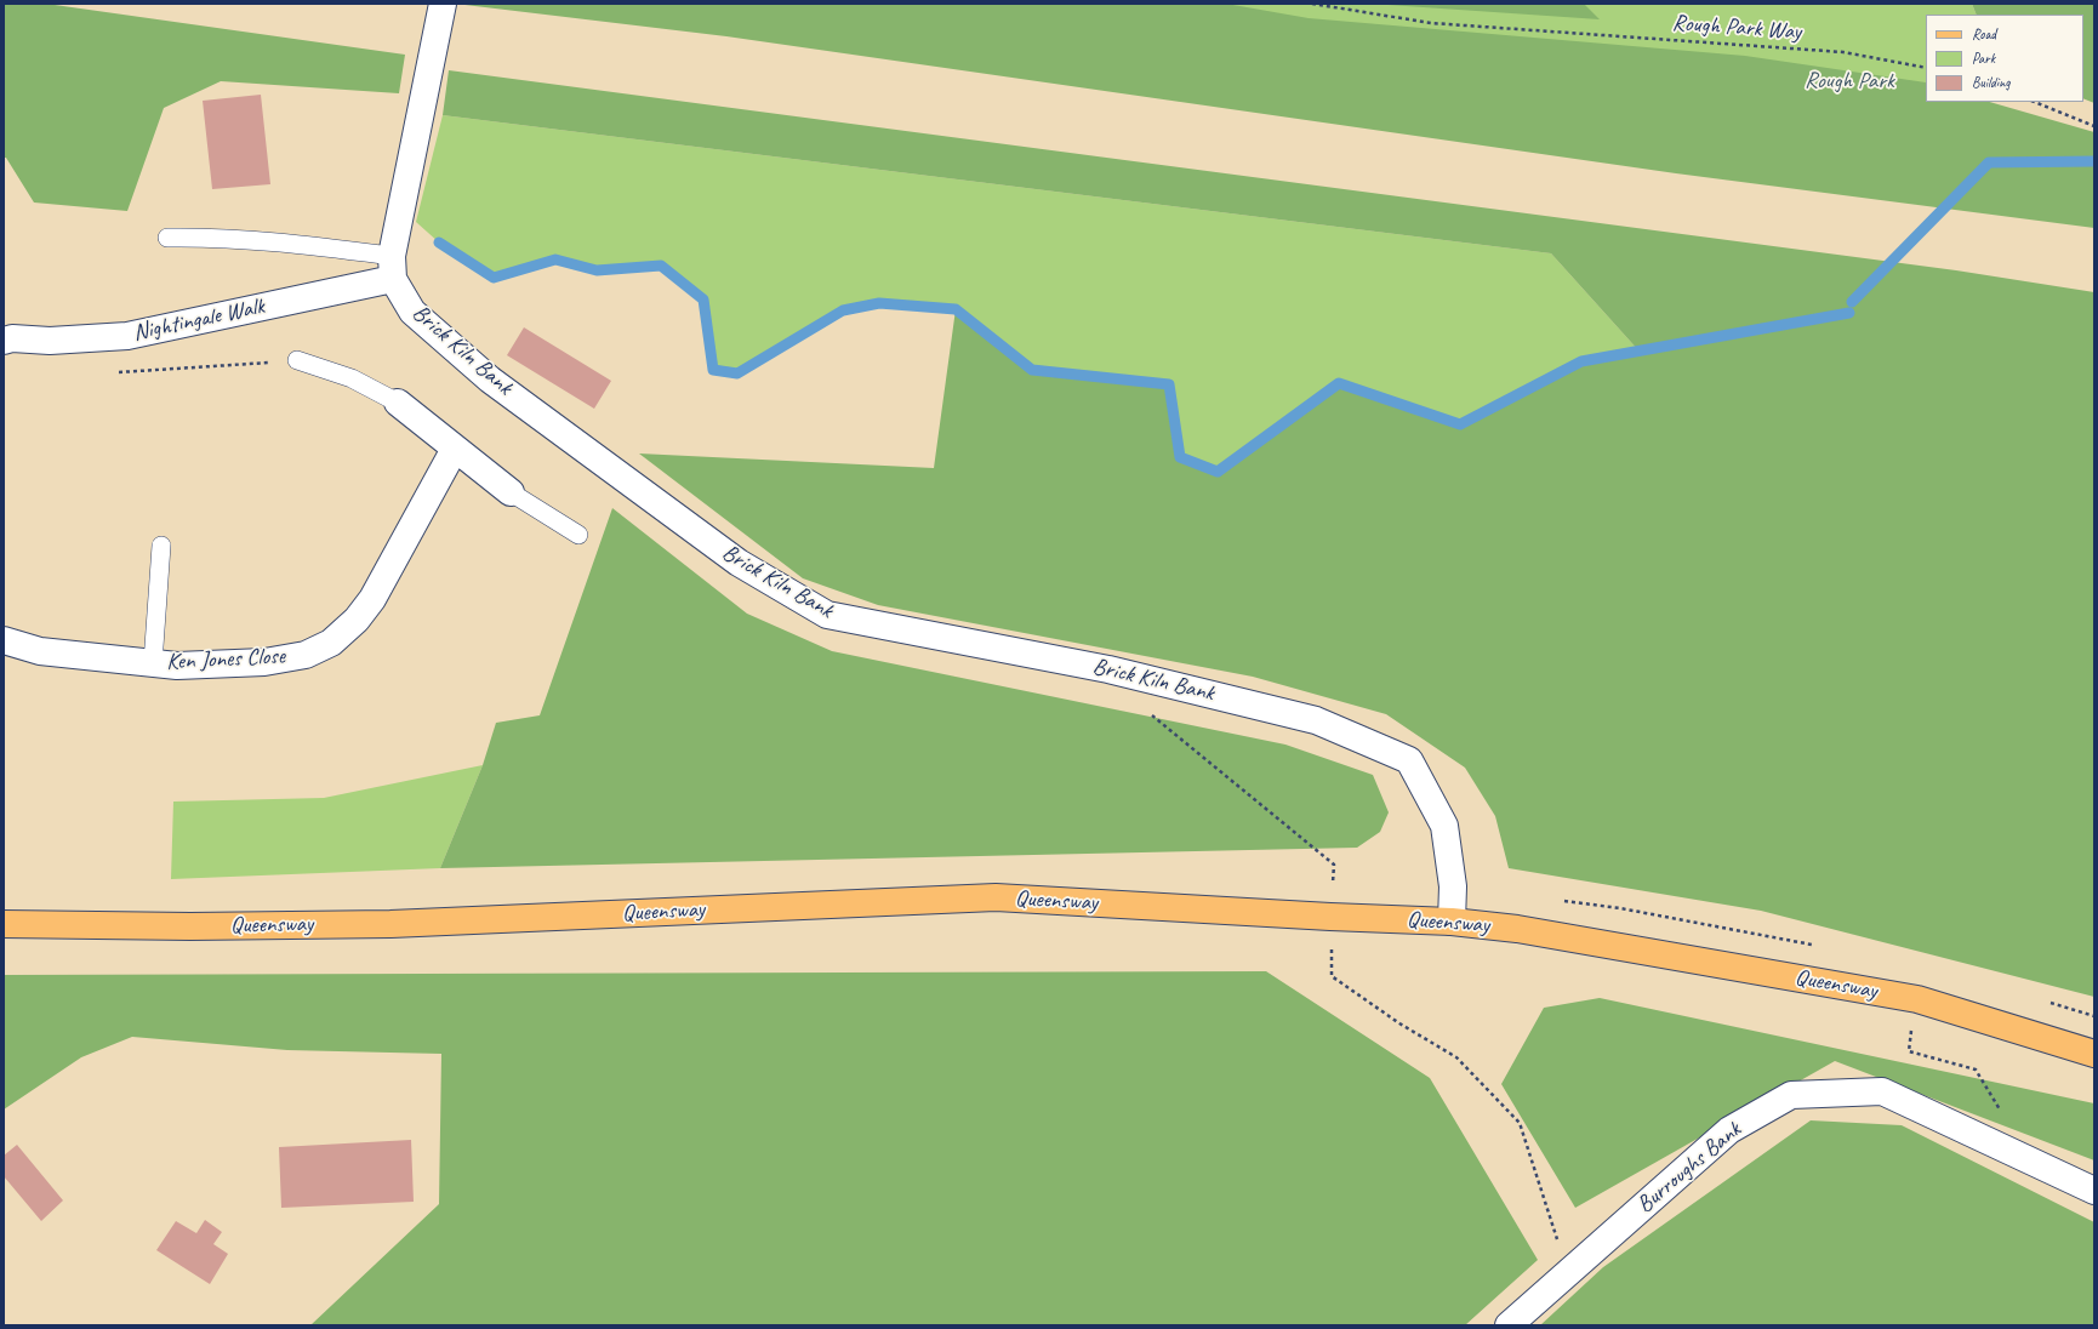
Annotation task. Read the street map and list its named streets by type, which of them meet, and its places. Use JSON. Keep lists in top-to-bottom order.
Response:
{
  "streets": {
    "main road": ["Queensway"],
    "street": [
      "Nightingale Walk",
      "Brick Kiln Bank",
      "Ken Jones Close",
      "Burroughs Bank"
    ],
    "path": ["Rough Park Way"]
  },
  "crossings": [
    ["Nightingale Walk", "Brick Kiln Bank"],
    ["Brick Kiln Bank", "Queensway"]
  ],
  "parks": ["Rough Park"],
  "legend": ["Road", "Park", "Building"]
}
